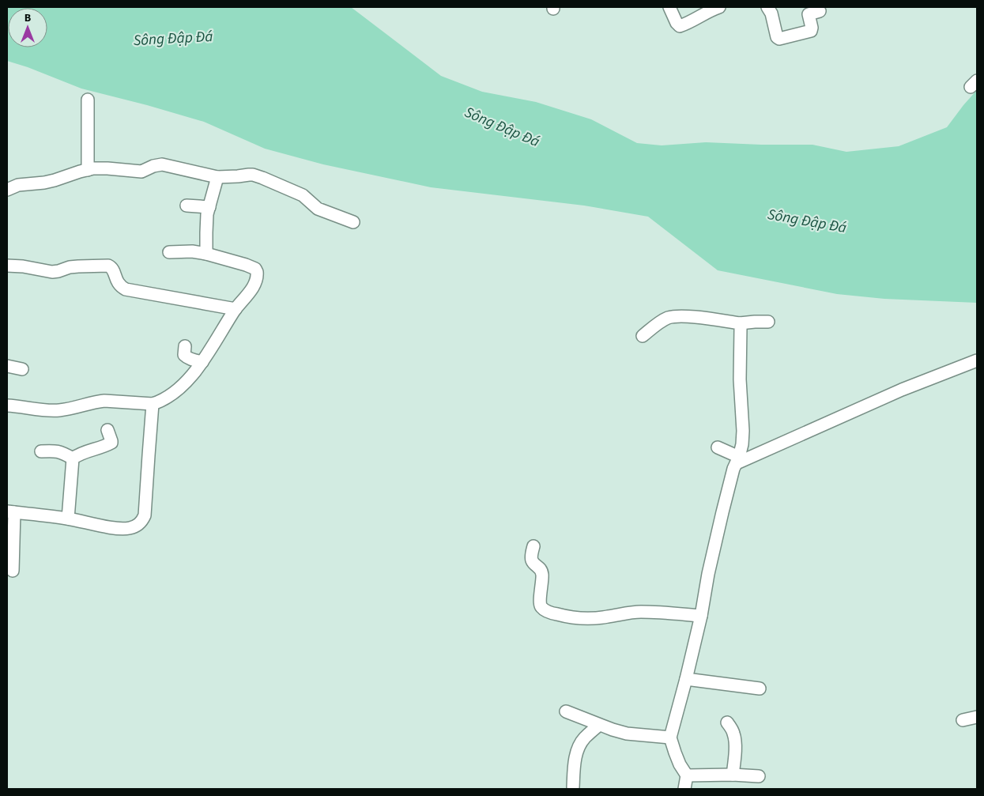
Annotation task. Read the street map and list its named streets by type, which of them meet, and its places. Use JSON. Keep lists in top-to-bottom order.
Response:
{
  "water": ["Sông Đập Đá"],
  "north": "top"
}
